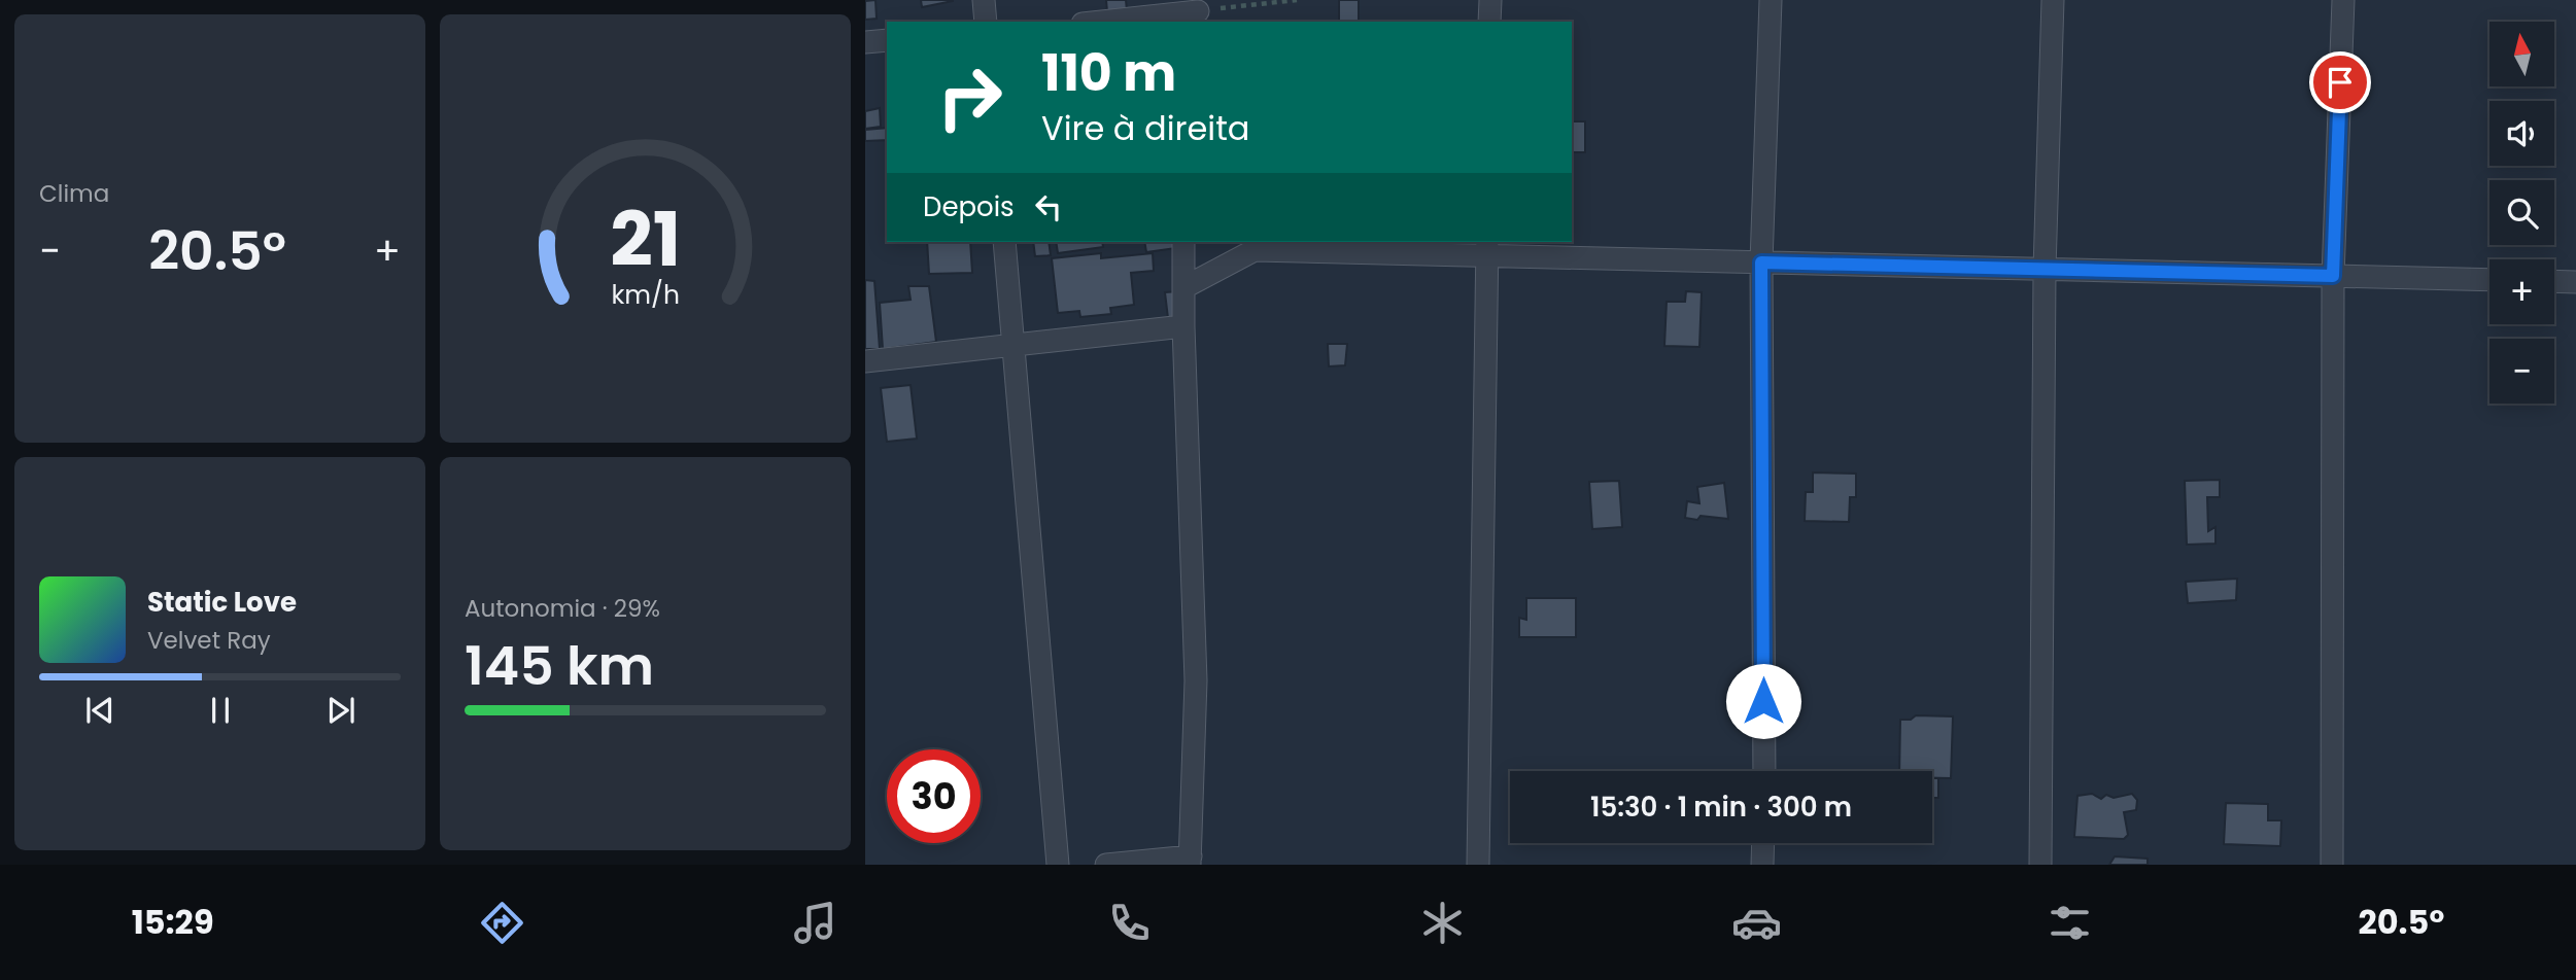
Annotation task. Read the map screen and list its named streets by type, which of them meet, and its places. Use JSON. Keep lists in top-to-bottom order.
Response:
{
  "north": "top",
  "page": {
    "tile": [
      "Clima",
      ["Autonomia · 29%", "145 km"]
    ],
    "map_buttons": ["+", "−"],
    "turn": ["110 m", "Vire à direita"],
    "then": "Depois",
    "heat": ["−", "20.5°", "+"],
    "song": ["Static Love", "Velvet Ray"],
    "limit": "30",
    "trip": "15:30 · 1 min · 300 m",
    "tabs": ["15:29", "20.5°"],
    "gauge": ["21", "km/h"]
  }
}
